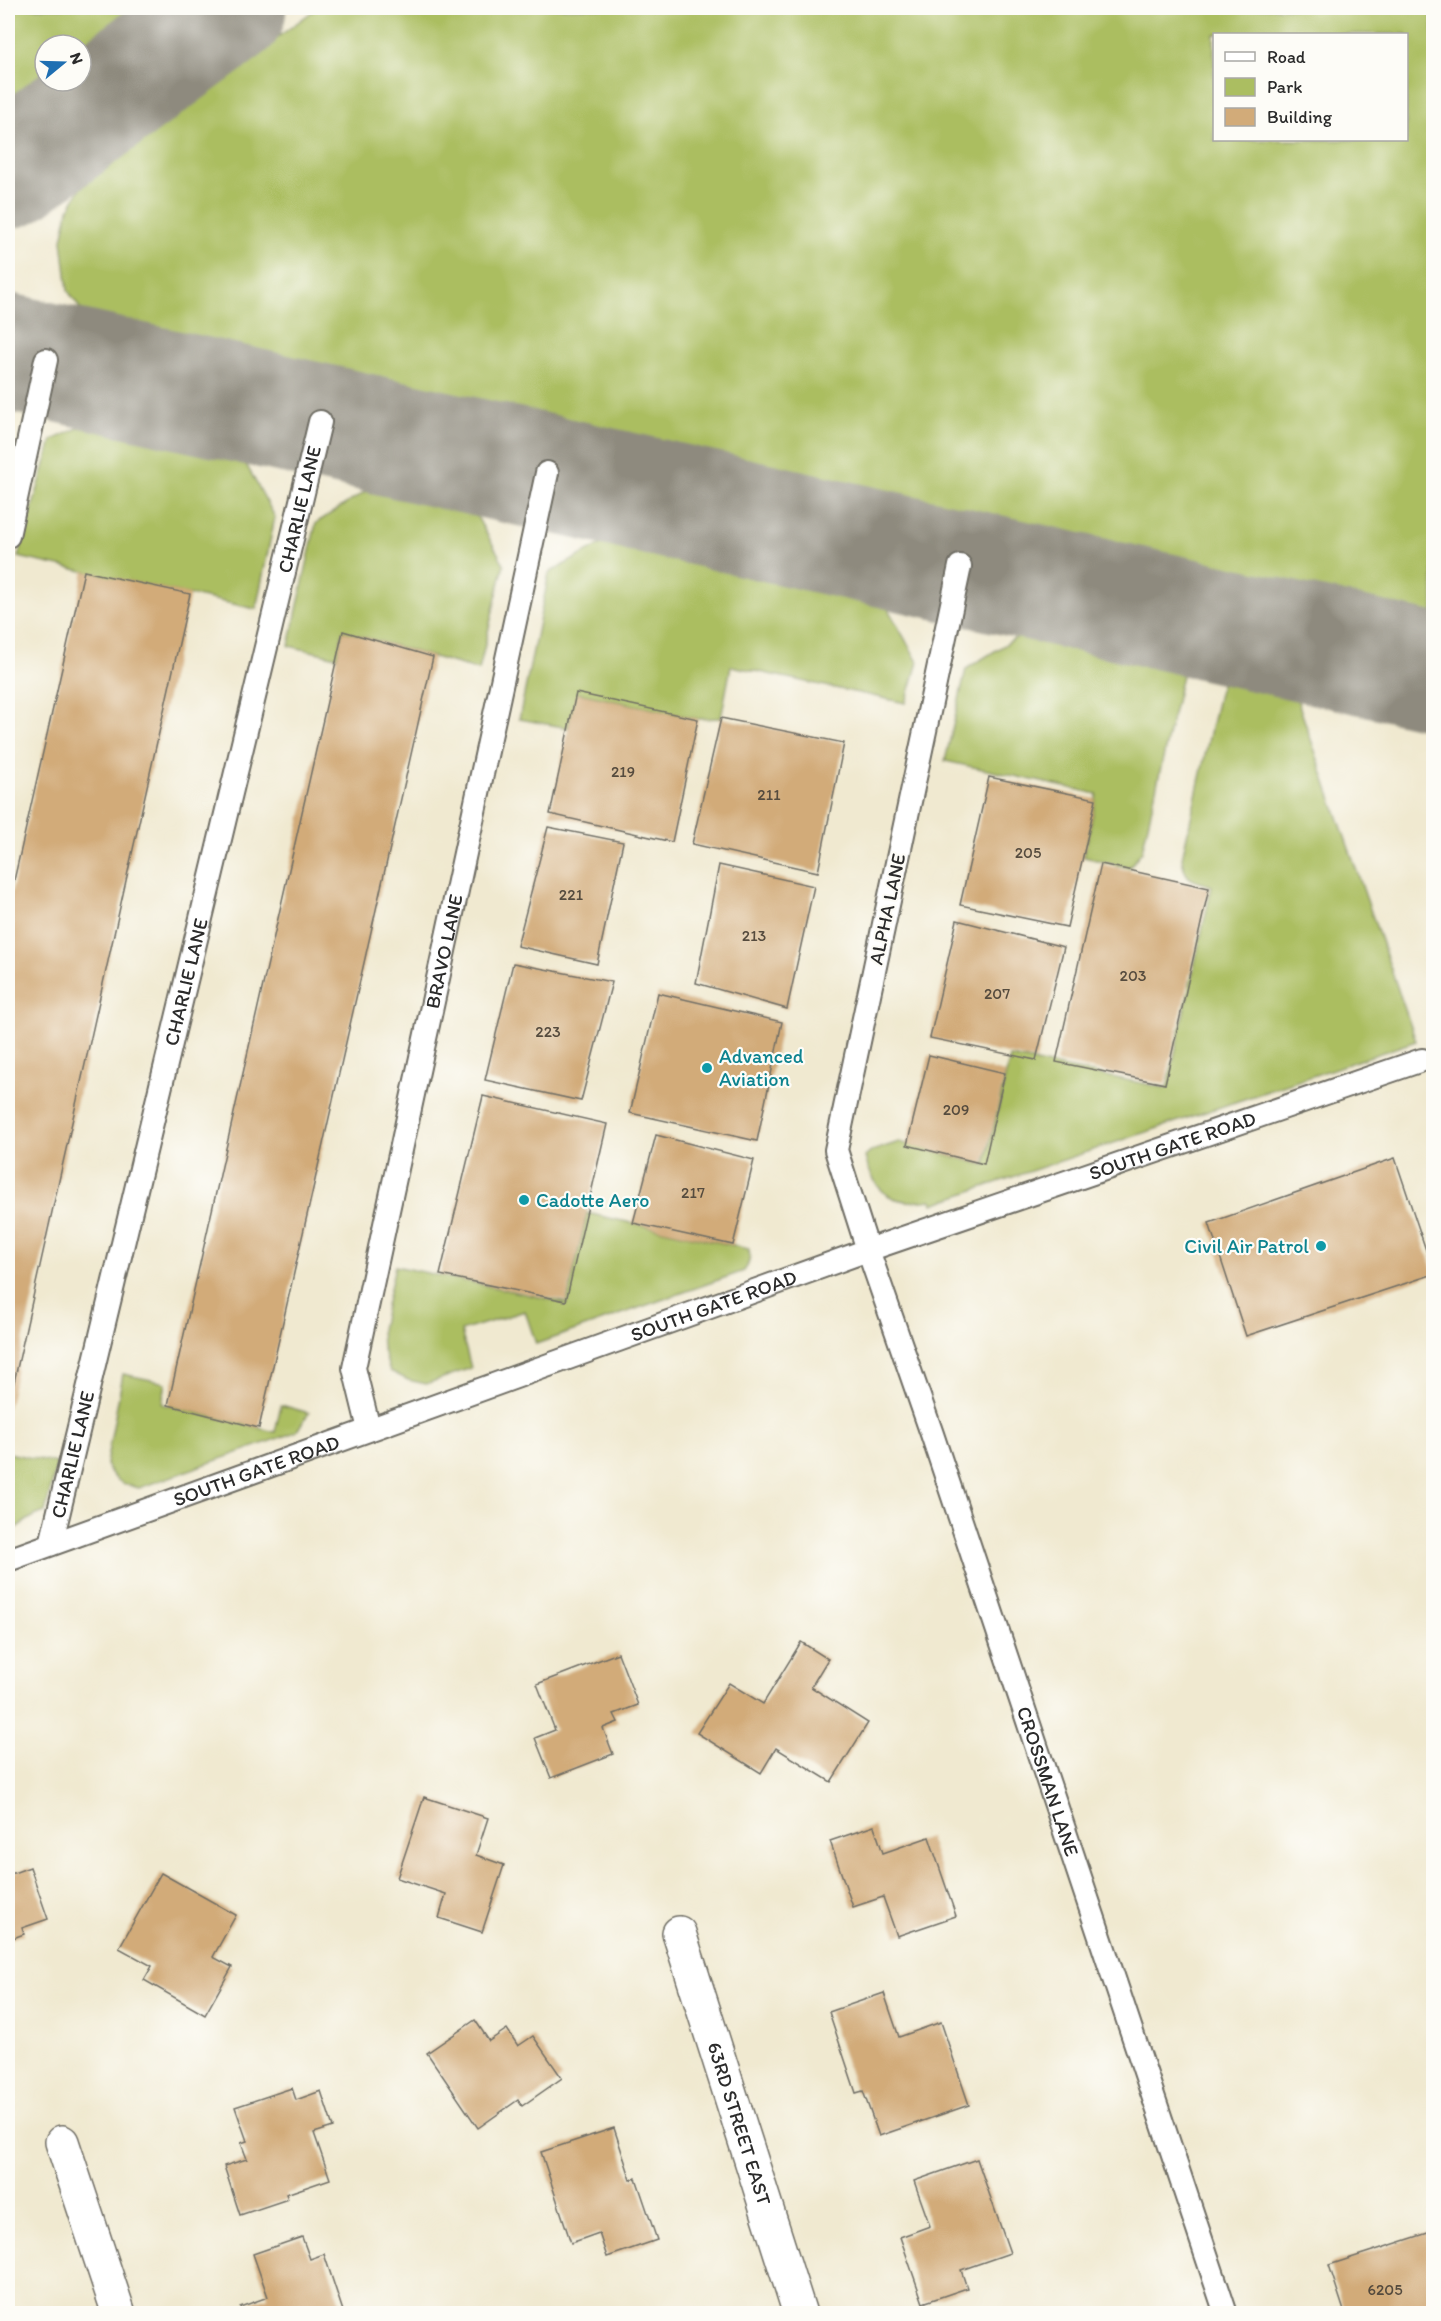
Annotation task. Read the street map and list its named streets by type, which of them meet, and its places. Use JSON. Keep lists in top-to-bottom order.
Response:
{
  "streets": {
    "street": ["63RD STREET EAST"],
    "lane": [
      "CHARLIE LANE",
      "ALPHA LANE",
      "BRAVO LANE",
      "SOUTH GATE ROAD",
      "CROSSMAN LANE"
    ]
  },
  "crossings": [
    ["CHARLIE LANE", "SOUTH GATE ROAD"],
    ["ALPHA LANE", "SOUTH GATE ROAD"],
    ["ALPHA LANE", "CROSSMAN LANE"],
    ["BRAVO LANE", "SOUTH GATE ROAD"],
    ["SOUTH GATE ROAD", "CROSSMAN LANE"]
  ],
  "places": ["Advanced Aviation", "Cadotte Aero", "Civil Air Patrol"],
  "house_numbers": [
    "219",
    "211",
    "205",
    "221",
    "213",
    "203",
    "207",
    "223",
    "209",
    "217",
    "6205"
  ],
  "legend": ["Road", "Park", "Building"],
  "north": "right"
}
